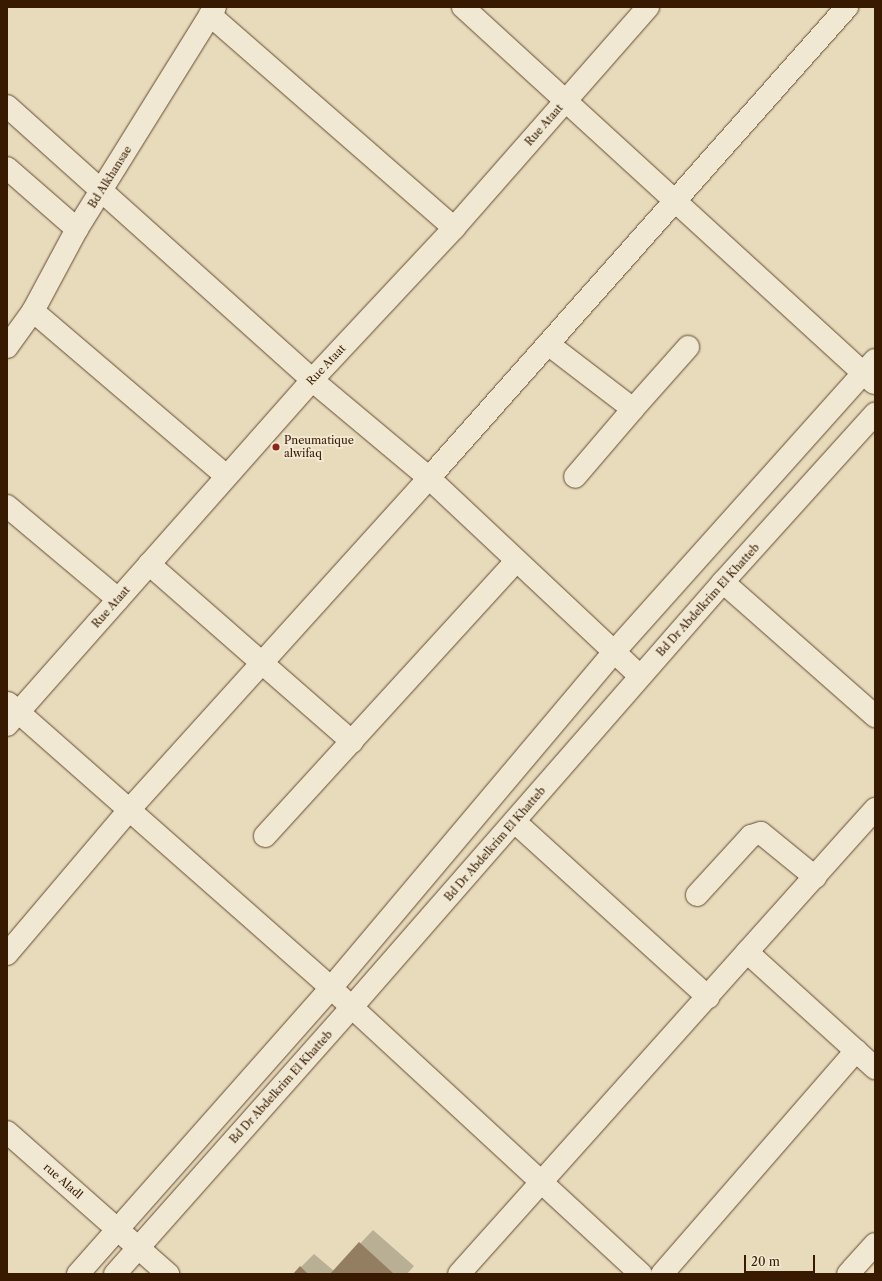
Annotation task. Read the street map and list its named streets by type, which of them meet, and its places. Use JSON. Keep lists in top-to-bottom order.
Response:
{
  "streets": {
    "street": [
      "Rue Ataat",
      "Bd Alkhansae",
      "Bd Dr Abdelkrim El Khatteb",
      "rue Aladl"
    ]
  },
  "crossings": [
    ["Bd Dr Abdelkrim El Khatteb", "rue Aladl"]
  ],
  "places": ["Pneumatique alwifaq"],
  "scale_bar": "20 m"
}
